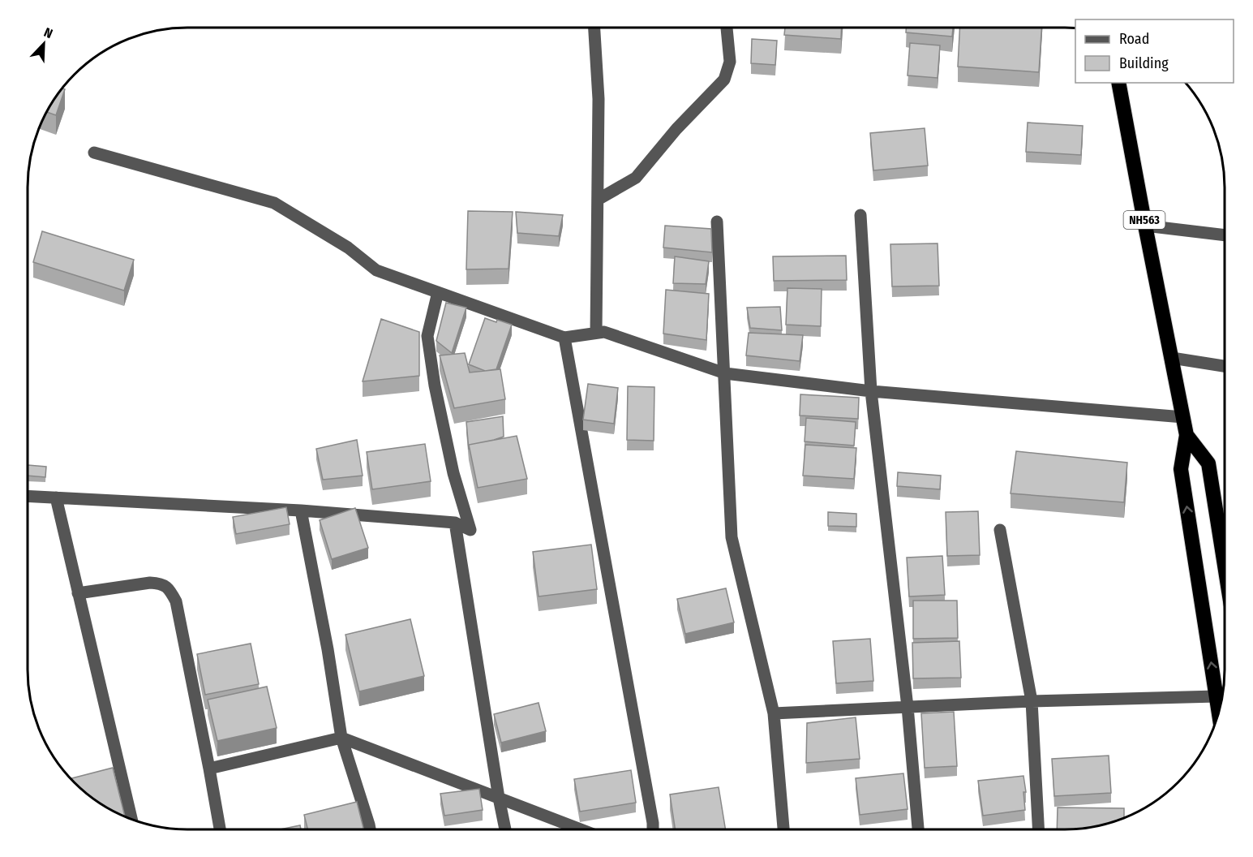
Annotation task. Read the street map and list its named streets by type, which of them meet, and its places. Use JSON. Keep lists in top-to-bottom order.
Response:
{
  "streets": {
    "highway": ["NH563"]
  },
  "legend": ["Road", "Building"],
  "north": "top right"
}
